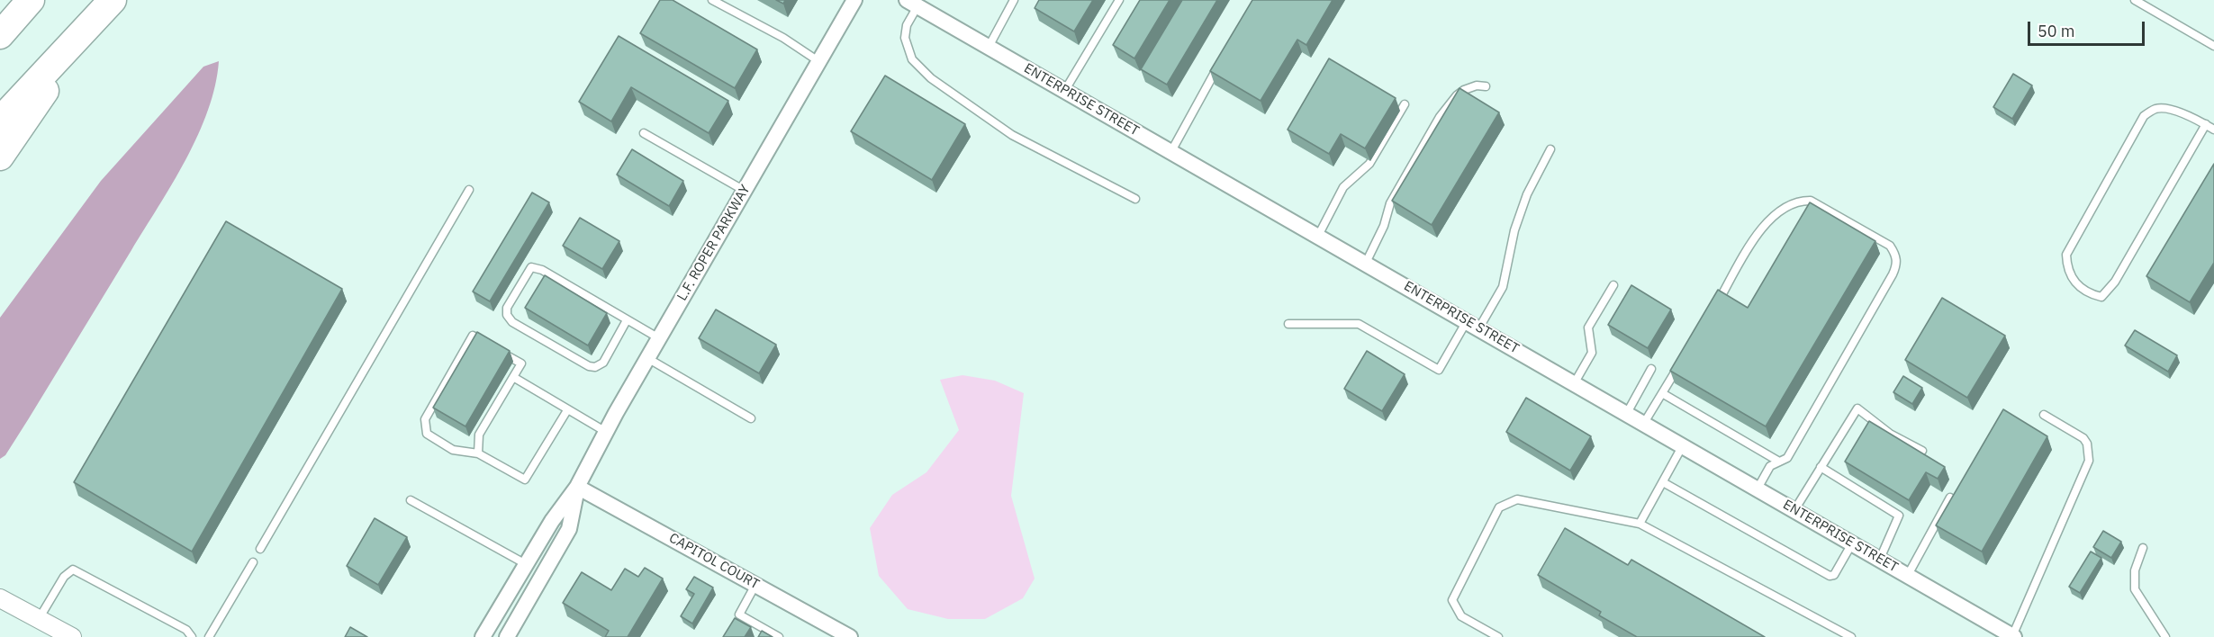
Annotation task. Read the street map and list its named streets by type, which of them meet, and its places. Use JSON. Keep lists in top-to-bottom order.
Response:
{
  "streets": {
    "street": ["ENTERPRISE STREET", "L.F. ROPER PARKWAY", "CAPITOL COURT"]
  },
  "crossings": [
    ["L.F. ROPER PARKWAY", "CAPITOL COURT"]
  ],
  "scale_bar": "50 m"
}
